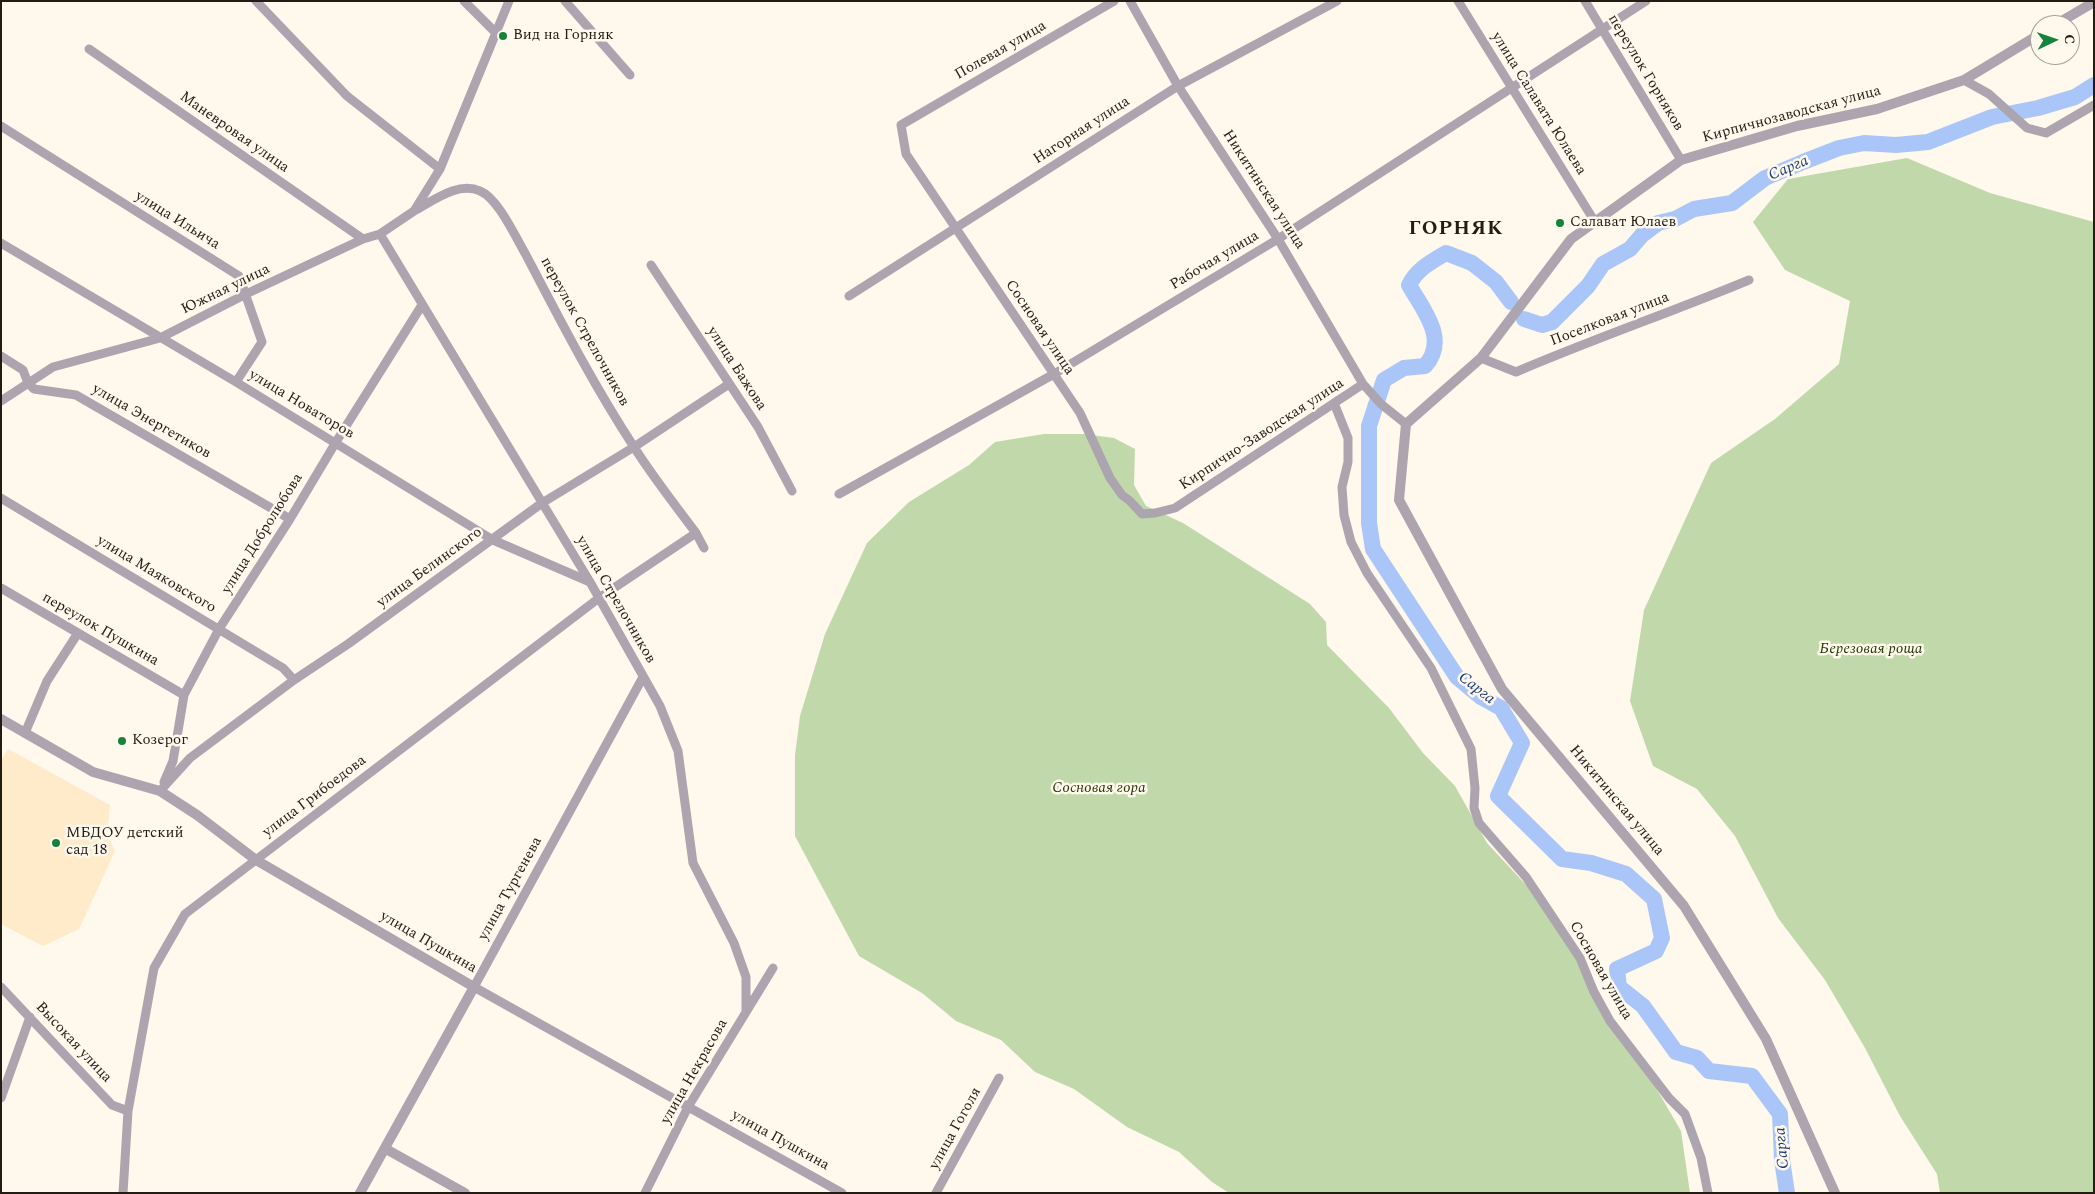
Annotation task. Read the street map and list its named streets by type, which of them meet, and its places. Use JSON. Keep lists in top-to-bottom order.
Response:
{
  "streets": {
    "street": [
      "Полевая улица",
      "переулок Горняков",
      "улица Салавата Юлаева",
      "Кирпичнозаводская улица",
      "Нагорная улица",
      "Маневровая улица",
      "Никитинская улица",
      "улица Ильича",
      "Рабочая улица",
      "Южная улица",
      "Поселковая улица",
      "Сосновая улица",
      "переулок Стрелочников",
      "улица Бажова",
      "улица Новаторов",
      "улица Энергетиков",
      "Кирпично-Заводская улица",
      "улица Добролюбова",
      "улица Белинского",
      "улица Маяковского",
      "улица Стрелочников",
      "переулок Пушкина",
      "улица Грибоедова",
      "улица Тургенева",
      "улица Пушкина",
      "Высокая улица",
      "улица Некрасова",
      "улица Гоголя"
    ]
  },
  "crossings": [
    ["Полевая улица", "Сосновая улица"],
    ["переулок Горняков", "Кирпичнозаводская улица"],
    ["переулок Горняков", "Рабочая улица"],
    ["улица Салавата Юлаева", "Кирпичнозаводская улица"],
    ["улица Салавата Юлаева", "Рабочая улица"],
    ["Кирпичнозаводская улица", "Никитинская улица"],
    ["Кирпичнозаводская улица", "Поселковая улица"],
    ["Нагорная улица", "Никитинская улица"],
    ["Нагорная улица", "Сосновая улица"],
    ["Маневровая улица", "Южная улица"],
    ["Никитинская улица", "Рабочая улица"],
    ["Никитинская улица", "Кирпично-Заводская улица"],
    ["улица Ильича", "Южная улица"],
    ["улица Ильича", "улица Новаторов"],
    ["Рабочая улица", "Сосновая улица"],
    ["Южная улица", "переулок Стрелочников"],
    ["Южная улица", "улица Новаторов"],
    ["Южная улица", "улица Энергетиков"],
    ["Южная улица", "улица Стрелочников"],
    ["Сосновая улица", "Кирпично-Заводская улица"],
    ["переулок Стрелочников", "улица Белинского"],
    ["переулок Стрелочников", "улица Грибоедова"],
    ["улица Бажова", "улица Белинского"],
    ["улица Новаторов", "улица Добролюбова"],
    ["улица Новаторов", "улица Белинского"],
    ["улица Новаторов", "улица Стрелочников"],
    ["улица Энергетиков", "улица Добролюбова"],
    ["улица Добролюбова", "улица Белинского"],
    ["улица Добролюбова", "улица Маяковского"],
    ["улица Добролюбова", "улица Стрелочников"],
    ["улица Добролюбова", "переулок Пушкина"],
    ["улица Добролюбова", "улица Пушкина"],
    ["улица Белинского", "улица Маяковского"],
    ["улица Белинского", "улица Стрелочников"],
    ["улица Белинского", "улица Пушкина"],
    ["улица Стрелочников", "улица Грибоедова"],
    ["улица Стрелочников", "улица Тургенева"],
    ["улица Стрелочников", "улица Некрасова"],
    ["улица Грибоедова", "улица Пушкина"],
    ["улица Грибоедова", "Высокая улица"],
    ["улица Тургенева", "улица Пушкина"],
    ["улица Пушкина", "улица Некрасова"]
  ],
  "districts": ["ГОРНЯК"],
  "water": ["Сарга"],
  "parks": ["Березовая роща", "Сосновая гора"],
  "places": [
    "Вид на Горняк",
    "Салават Юлаев",
    "Козерог",
    "МБДОУ детский сад 18"
  ],
  "north": "right"
}
